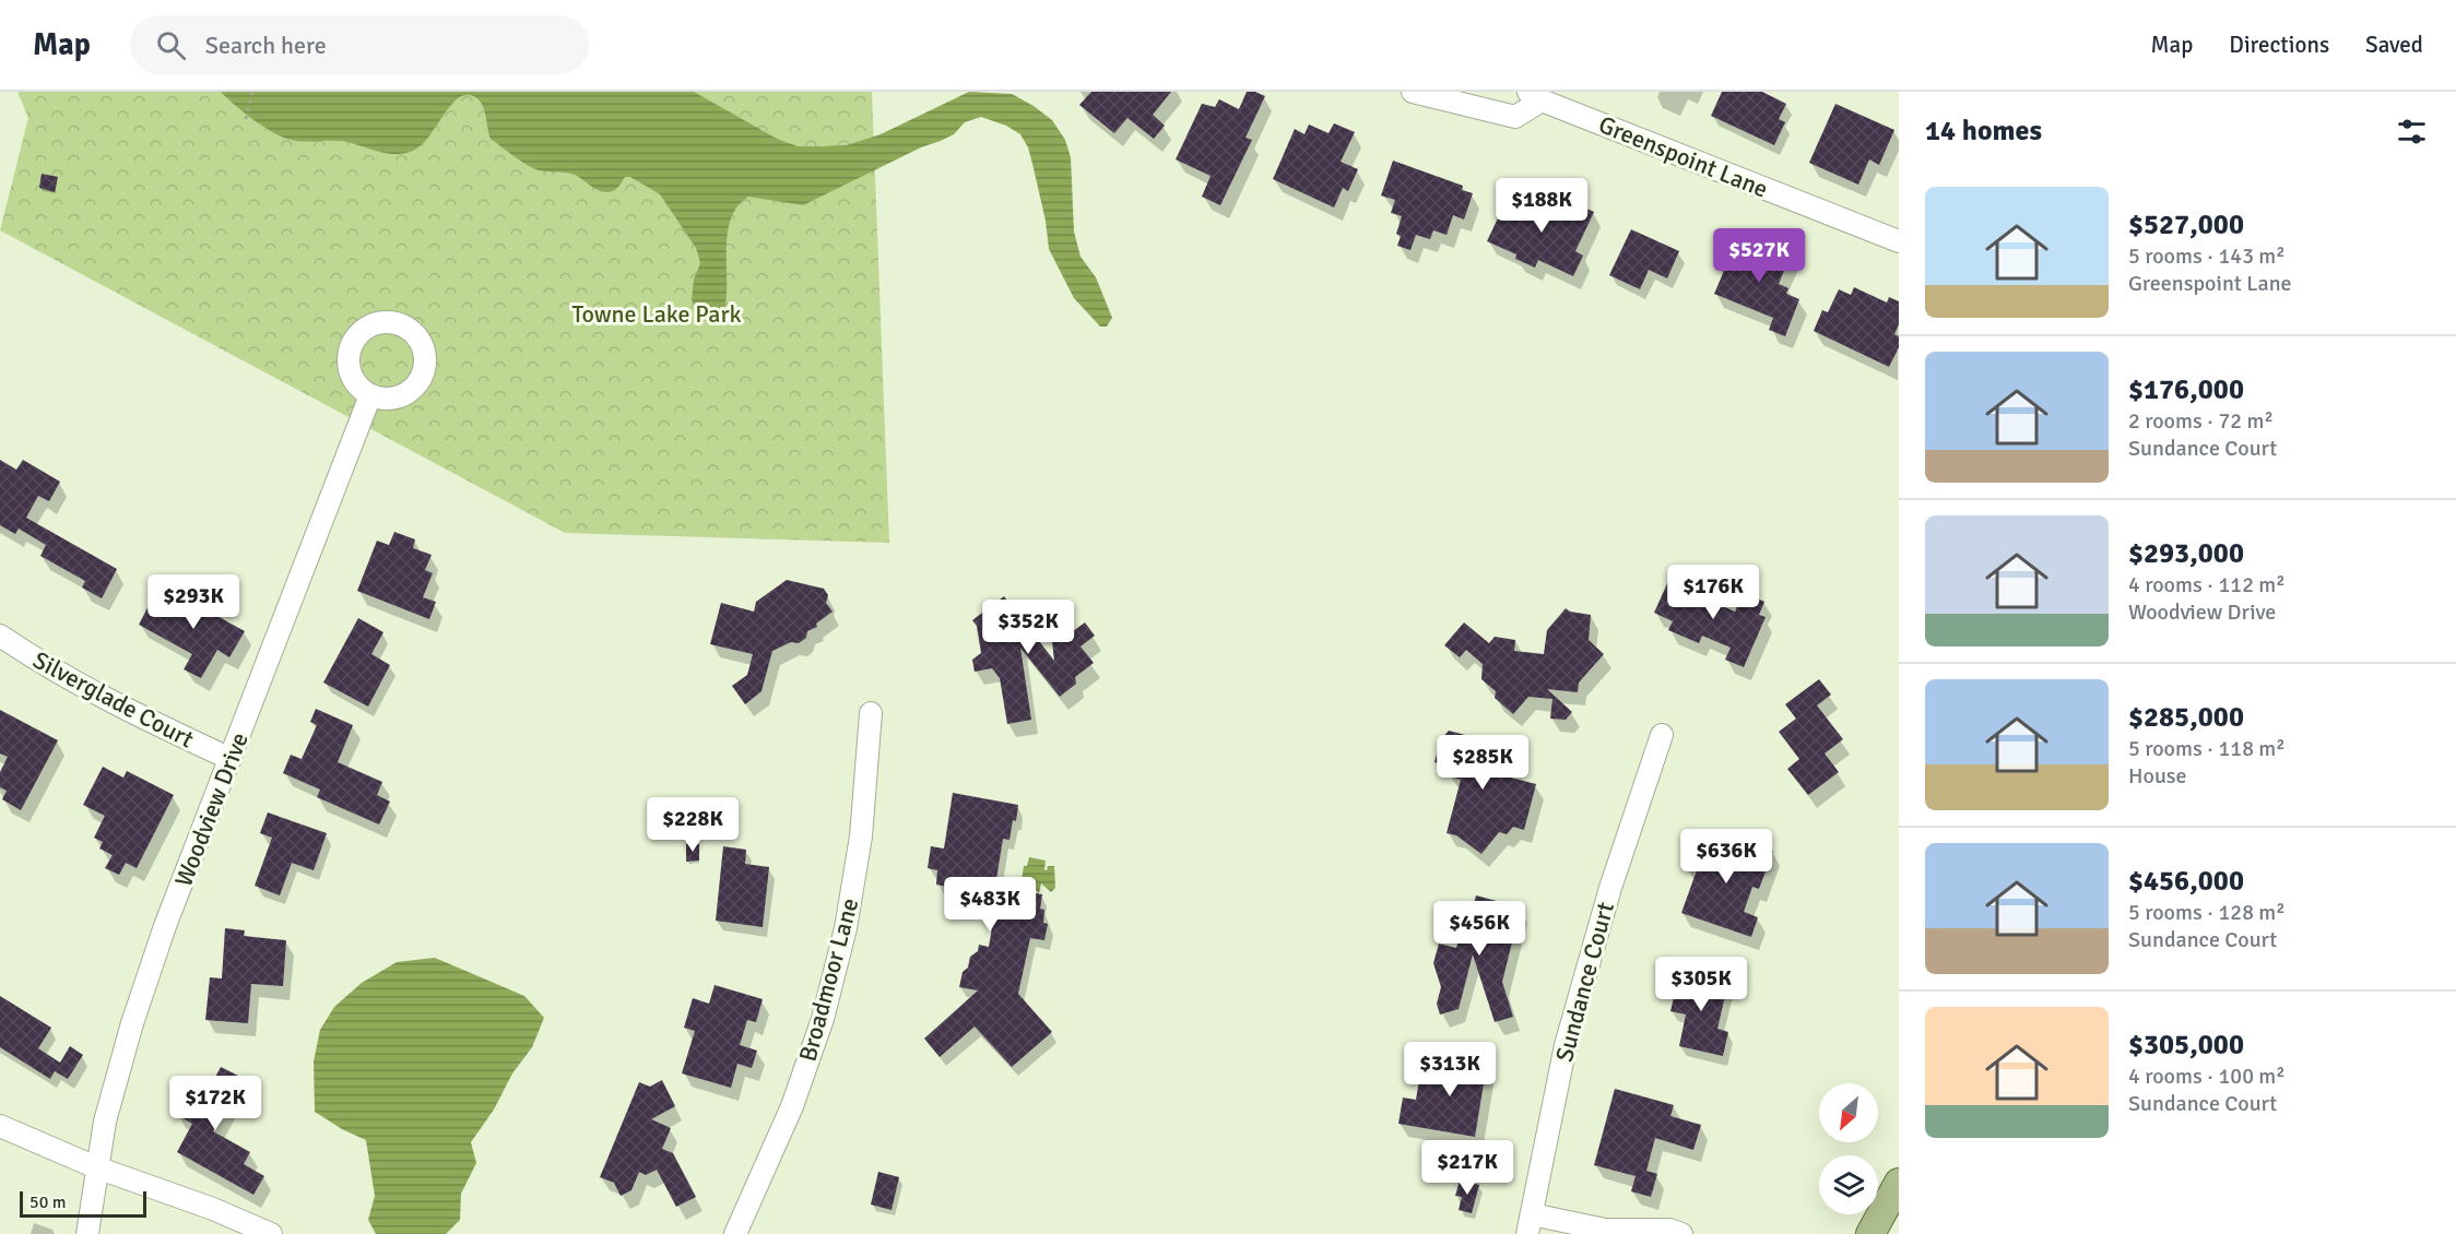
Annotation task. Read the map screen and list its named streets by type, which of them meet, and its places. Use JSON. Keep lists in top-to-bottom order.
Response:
{
  "streets": {
    "street": [
      "Greenspoint Lane",
      "Silverglade Court",
      "Woodview Drive",
      "Broadmoor Lane",
      "Sundance Court"
    ]
  },
  "crossings": [
    ["Silverglade Court", "Woodview Drive"]
  ],
  "parks": ["Towne Lake Park"],
  "scale_bar": "50 m",
  "north": "bottom left",
  "page": {
    "header": "Map",
    "search": "Search here",
    "nav": ["Map", "Directions", "Saved"],
    "heading": "14 homes",
    "list": [
      {
        "name": "$527,000",
        "note": "5 rooms · 143 m² · Greenspoint Lane"
      },
      {
        "name": "$176,000",
        "note": "2 rooms · 72 m² · Sundance Court"
      },
      {
        "name": "$293,000",
        "note": "4 rooms · 112 m² · Woodview Drive"
      },
      {
        "name": "$285,000",
        "note": "5 rooms · 118 m² · House"
      },
      {
        "name": "$456,000",
        "note": "5 rooms · 128 m² · Sundance Court"
      },
      {
        "name": "$305,000",
        "note": "4 rooms · 100 m² · Sundance Court"
      }
    ],
    "price": [
      "$188K",
      "$527K",
      "$176K",
      "$293K",
      "$352K",
      "$285K",
      "$228K",
      "$636K",
      "$483K",
      "$456K",
      "$305K",
      "$313K",
      "$172K",
      "$217K"
    ],
    "scale": "50 m"
  }
}
